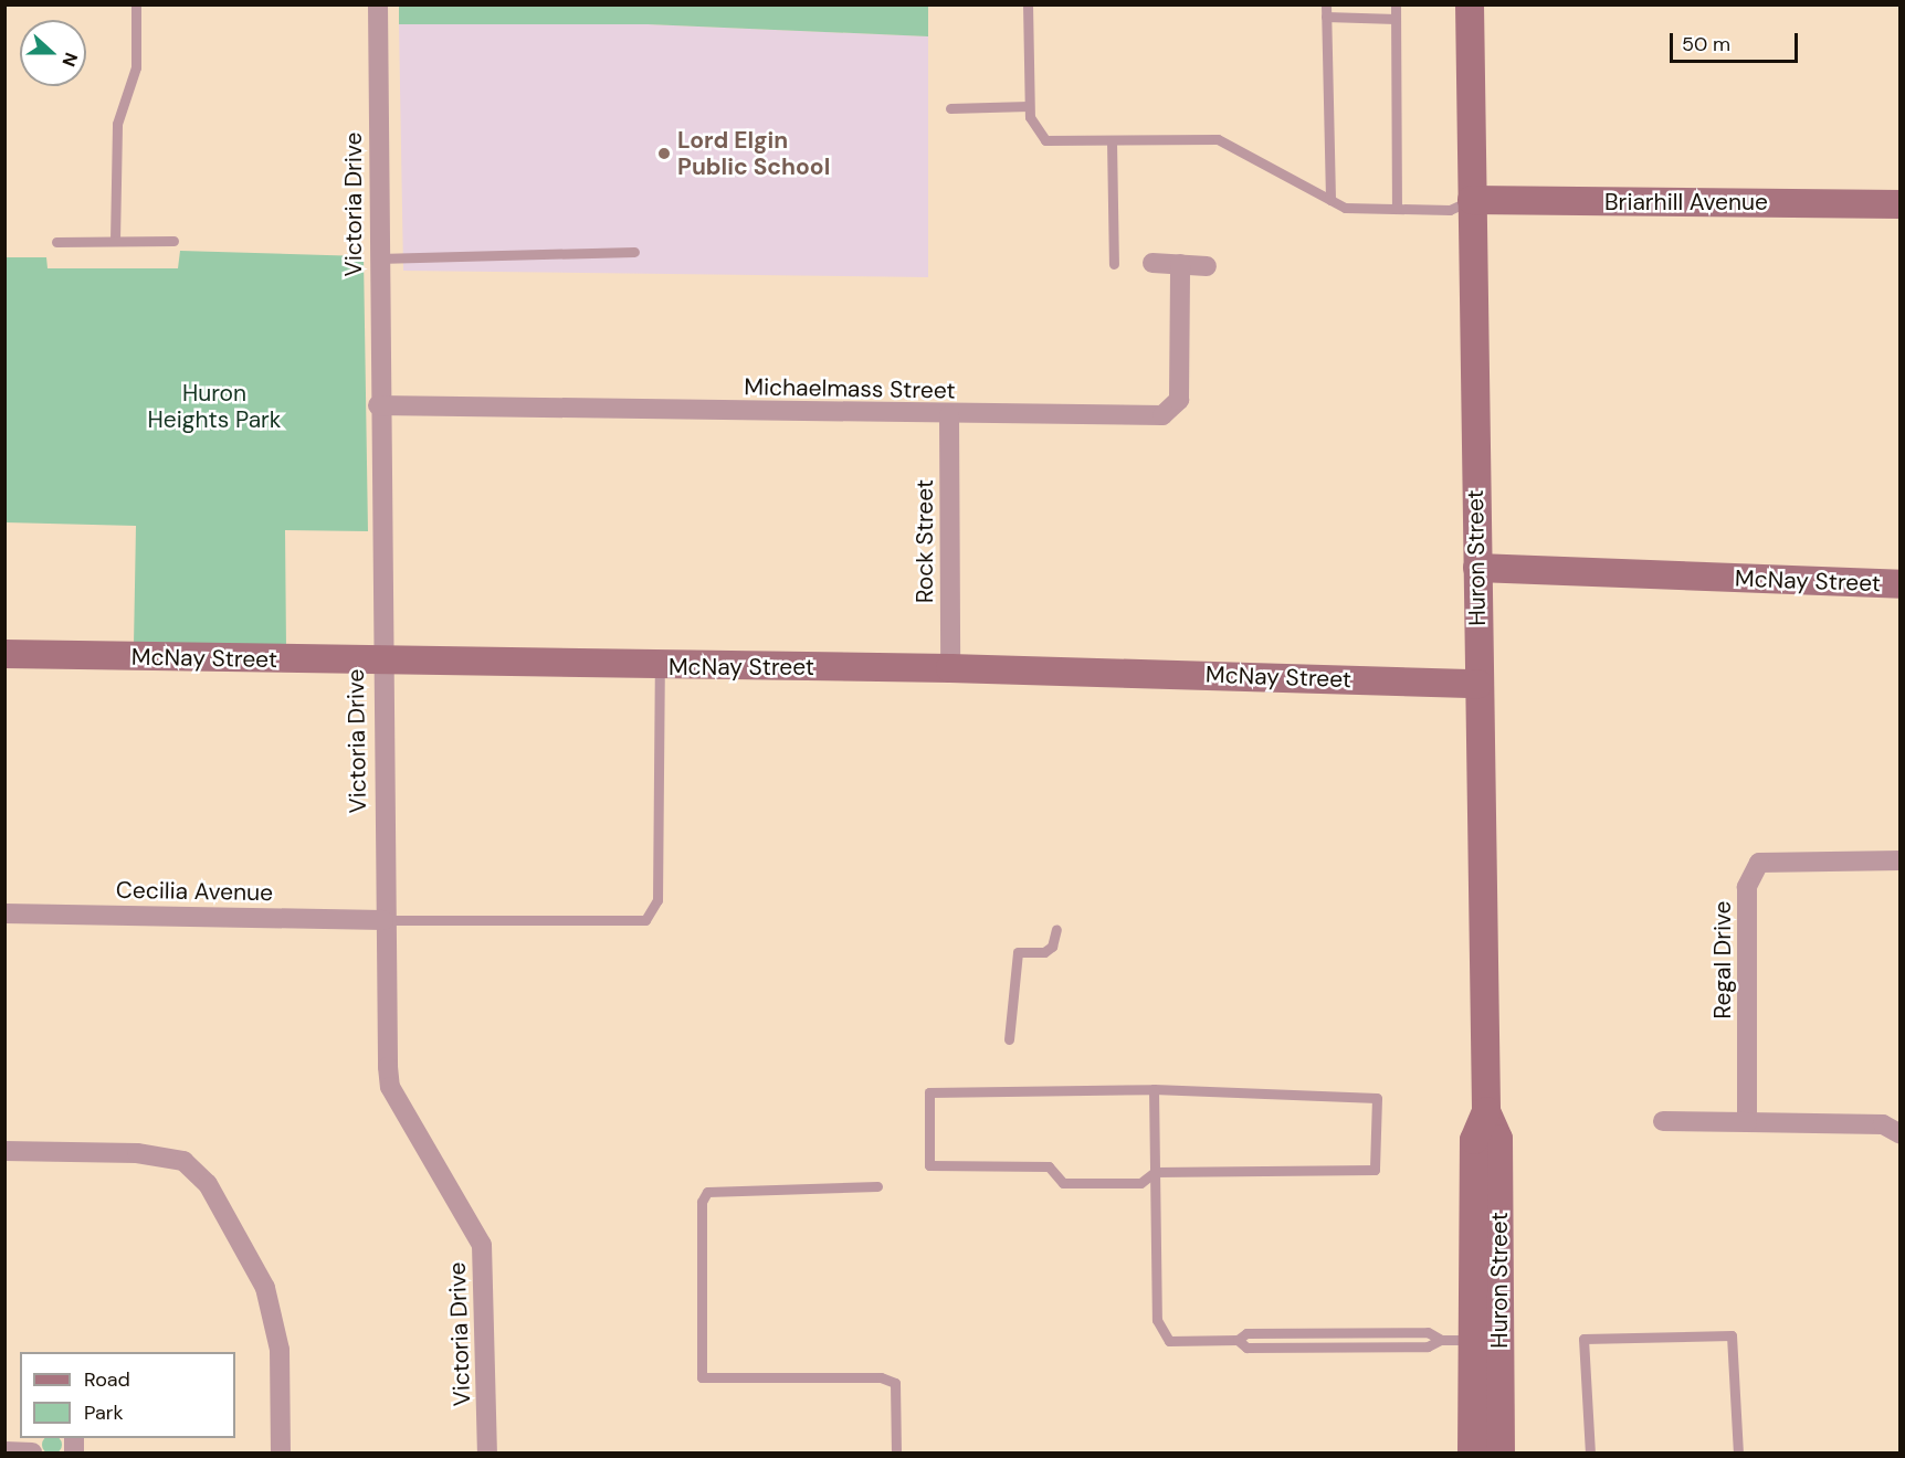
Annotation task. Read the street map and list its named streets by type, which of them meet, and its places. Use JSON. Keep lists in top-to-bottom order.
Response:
{
  "streets": {
    "street": [
      "Briarhill Avenue",
      "Victoria Drive",
      "Michaelmass Street",
      "Rock Street",
      "Huron Street",
      "McNay Street",
      "Cecilia Avenue",
      "Regal Drive"
    ]
  },
  "crossings": [
    ["Briarhill Avenue", "Huron Street"],
    ["Victoria Drive", "Michaelmass Street"],
    ["Victoria Drive", "McNay Street"],
    ["Victoria Drive", "Cecilia Avenue"],
    ["Michaelmass Street", "Rock Street"],
    ["Rock Street", "McNay Street"],
    ["Huron Street", "McNay Street"]
  ],
  "parks": ["Huron Heights Park"],
  "places": ["Lord Elgin Public School"],
  "legend": ["Road", "Park"],
  "scale_bar": "50 m",
  "north": "right"
}
